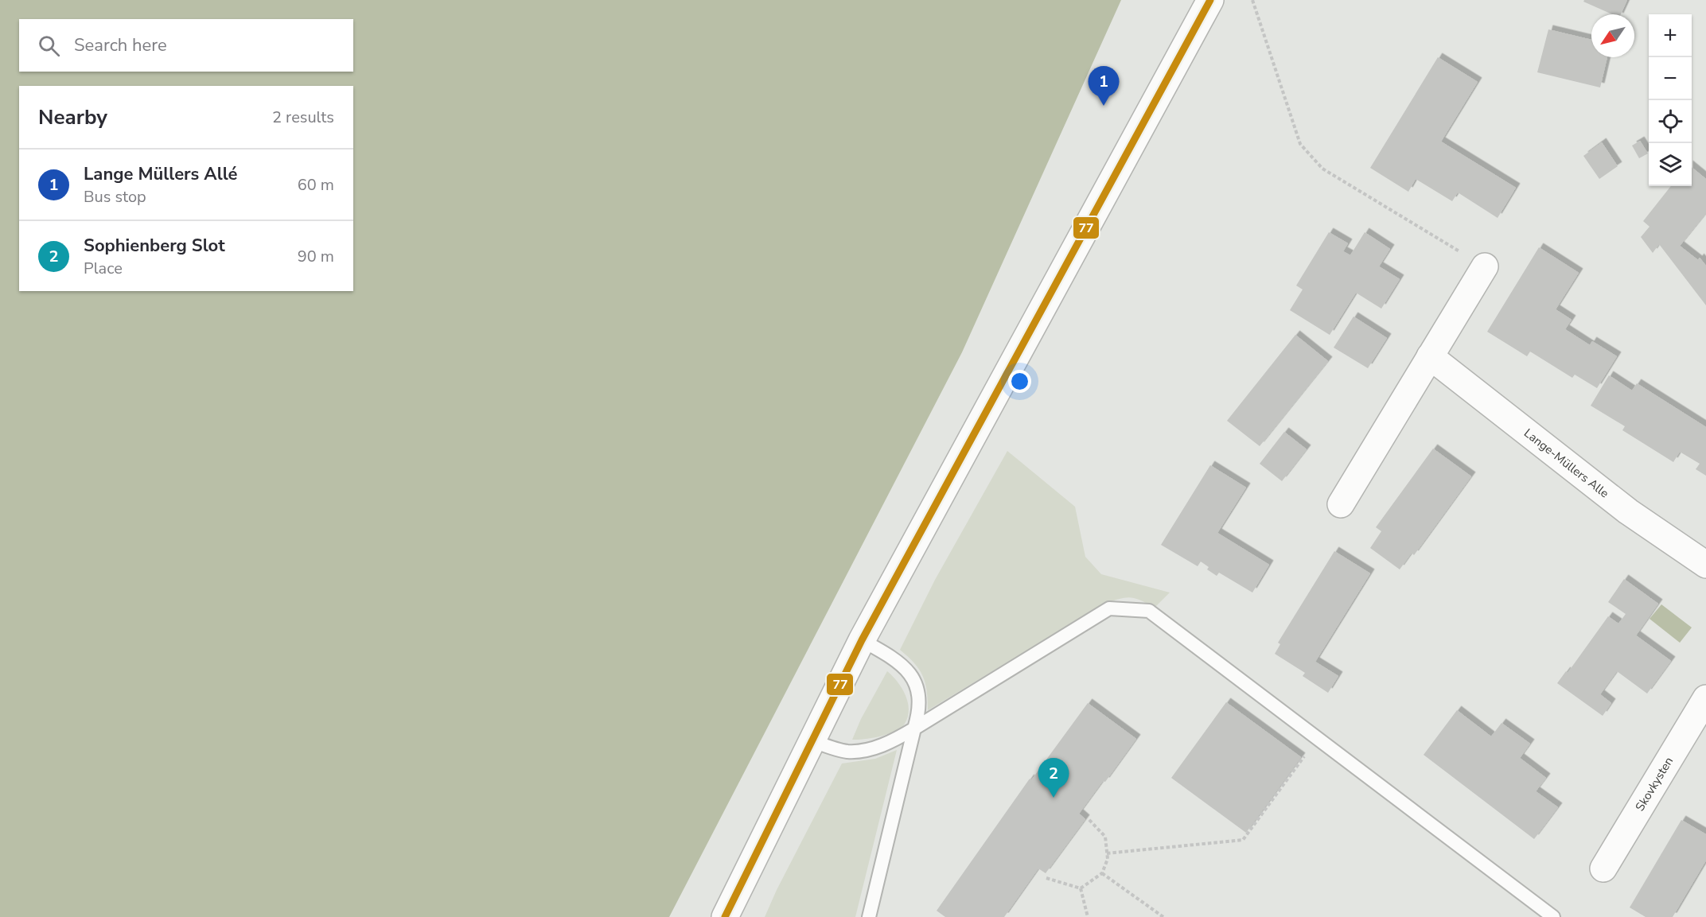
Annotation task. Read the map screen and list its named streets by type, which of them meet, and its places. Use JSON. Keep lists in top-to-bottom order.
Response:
{
  "streets": {
    "main road": ["Lange-Müllers Alle", "Skovkysten"]
  },
  "lines": ["transit line 77"],
  "north": "bottom left",
  "page": {
    "map_buttons": ["+", "−"],
    "search": "Search here",
    "pins": ["1", "2"],
    "heading": ["Nearby", "2 results"],
    "list": [
      {
        "mark": "1",
        "name": "Lange Müllers Allé",
        "note": "Bus stop",
        "value": "60 m"
      },
      {
        "mark": "2",
        "name": "Sophienberg Slot",
        "note": "Place",
        "value": "90 m"
      }
    ]
  }
}
